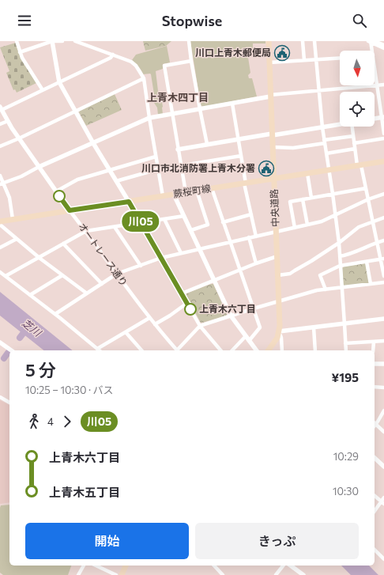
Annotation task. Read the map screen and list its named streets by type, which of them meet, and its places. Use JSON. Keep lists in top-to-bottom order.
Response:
{
  "streets": {
    "main road": ["蕨桜町線", "中央道路"],
    "street": ["オートレース通り"]
  },
  "crossings": [
    ["蕨桜町線", "中央道路"],
    ["蕨桜町線", "オートレース通り"]
  ],
  "districts": ["上青木四丁目"],
  "water": ["芝川"],
  "places": {
    "public building": ["川口上青木郵便局", "川口市北消防署上青木分署"],
    "other": ["上青木六丁目"]
  },
  "lines": ["bus line 川05"],
  "north": "bottom",
  "page": {
    "header": "Stopwise",
    "on_map": "川05",
    "heading": ["5 分", "10:25 – 10:30 · バス", "¥195"],
    "legs": ["4", "川05"],
    "list": [
      {
        "name": "上青木六丁目",
        "value": "10:29"
      },
      {
        "name": "上青木五丁目",
        "value": "10:30"
      }
    ],
    "buttons": ["開始", "きっぷ"]
  }
}
